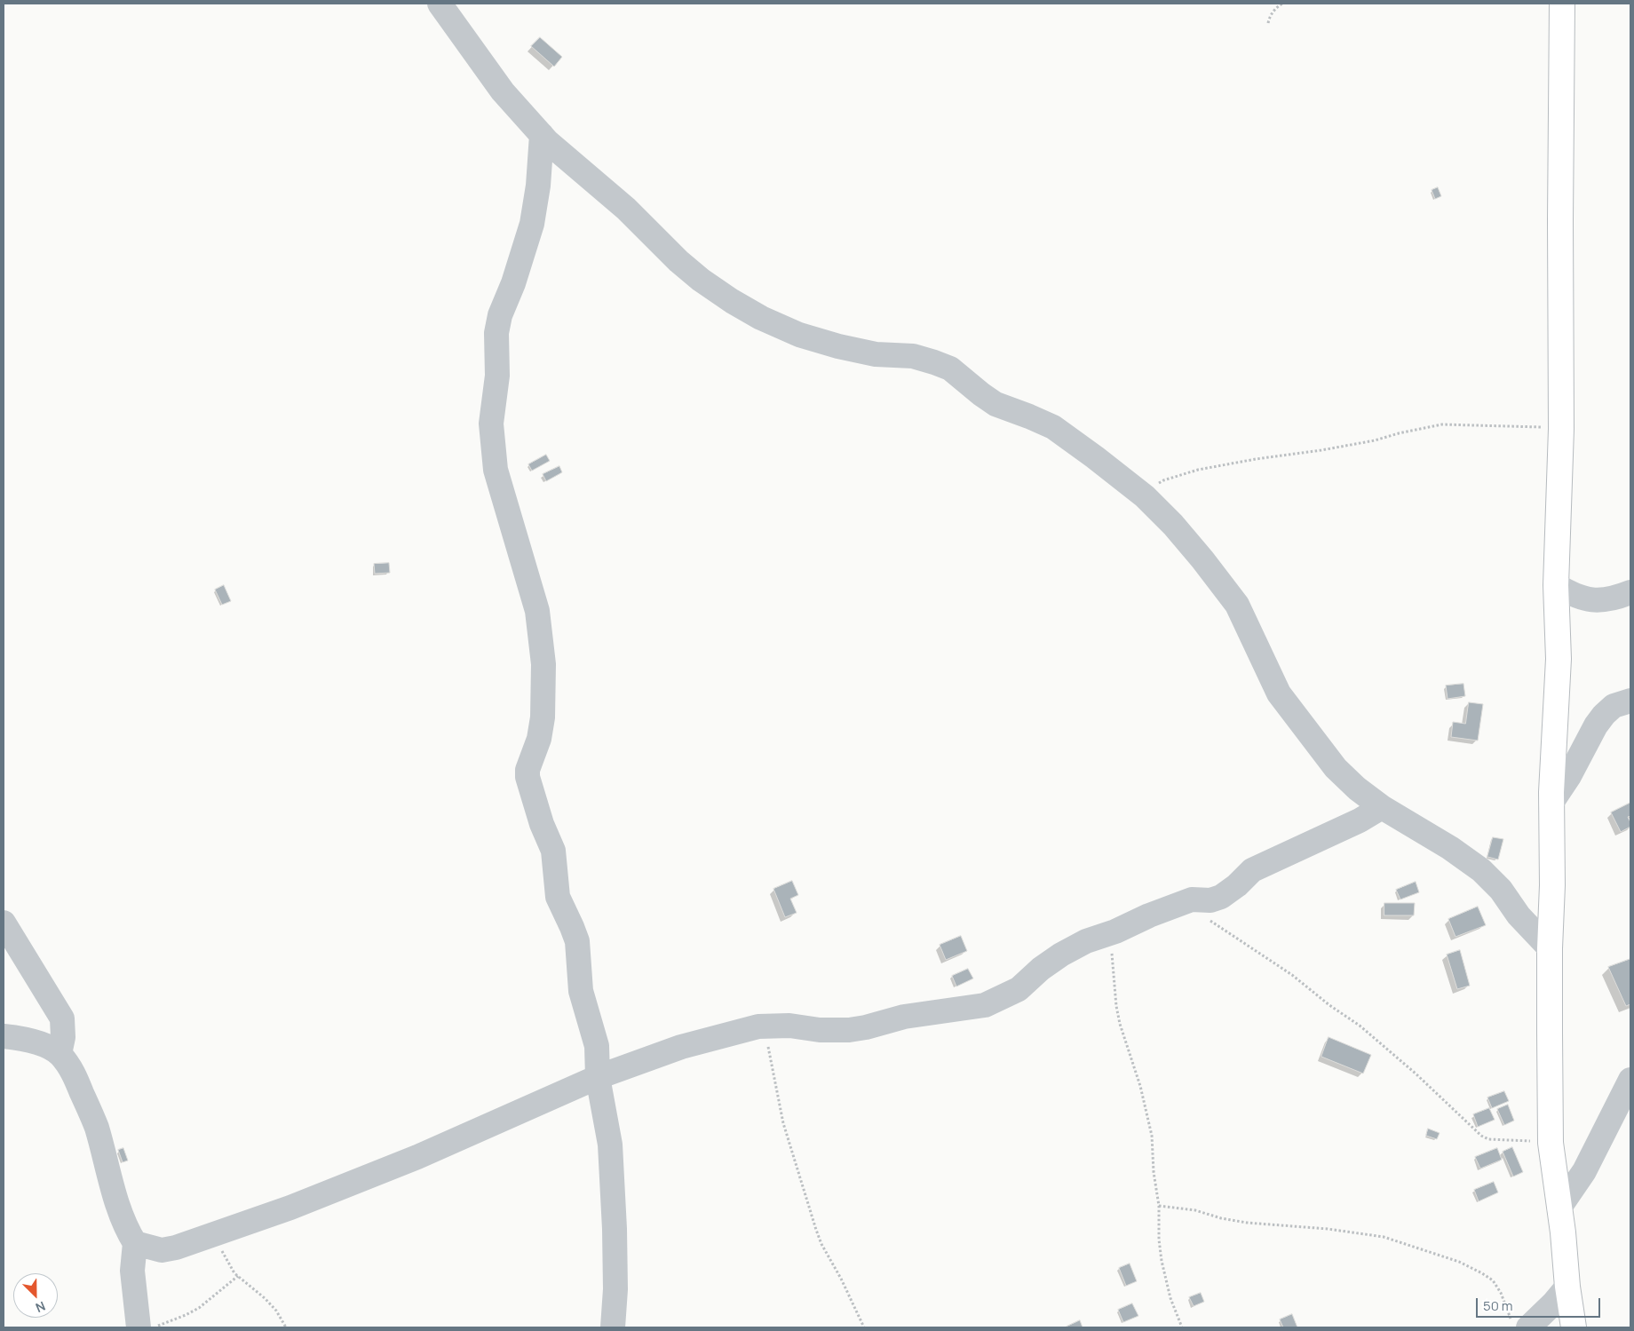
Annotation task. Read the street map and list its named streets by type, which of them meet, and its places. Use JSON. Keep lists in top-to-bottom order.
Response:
{
  "scale_bar": "50 m",
  "north": "bottom right"
}
